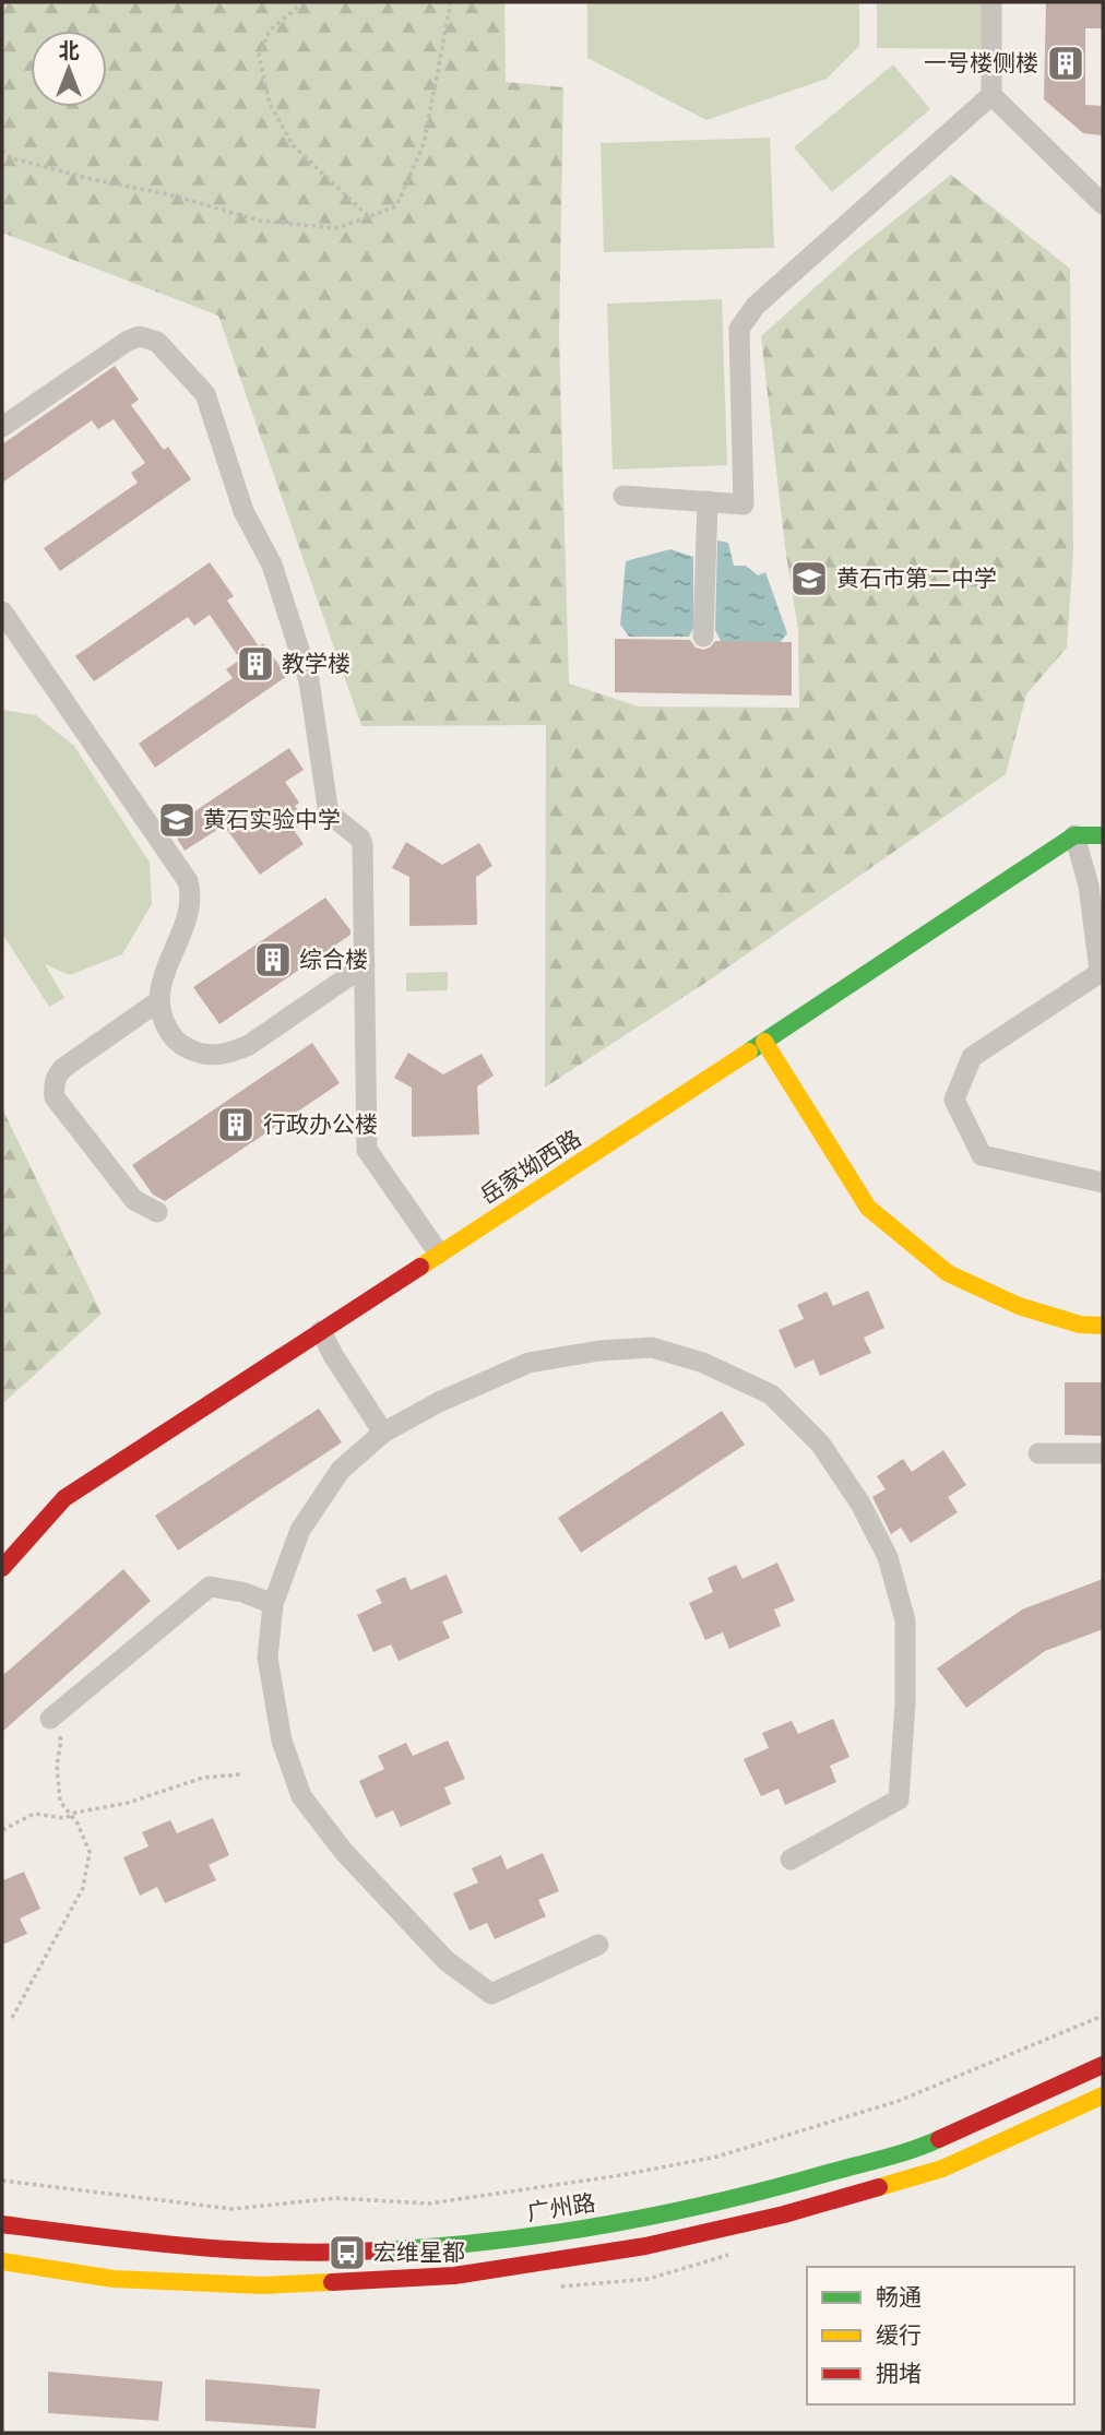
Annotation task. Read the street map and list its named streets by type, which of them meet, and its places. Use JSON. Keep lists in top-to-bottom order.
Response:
{
  "streets": {
    "main road": ["岳家坳西路", "广州路"]
  },
  "places": {
    "building": [
      "一号楼侧楼",
      "教学楼",
      "综合楼",
      "行政办公楼"
    ],
    "school or university": ["黄石市第二中学", "黄石实验中学"],
    "bus stop": ["宏维星都"]
  },
  "legend": ["畅通", "缓行", "拥堵"],
  "north": "top"
}
